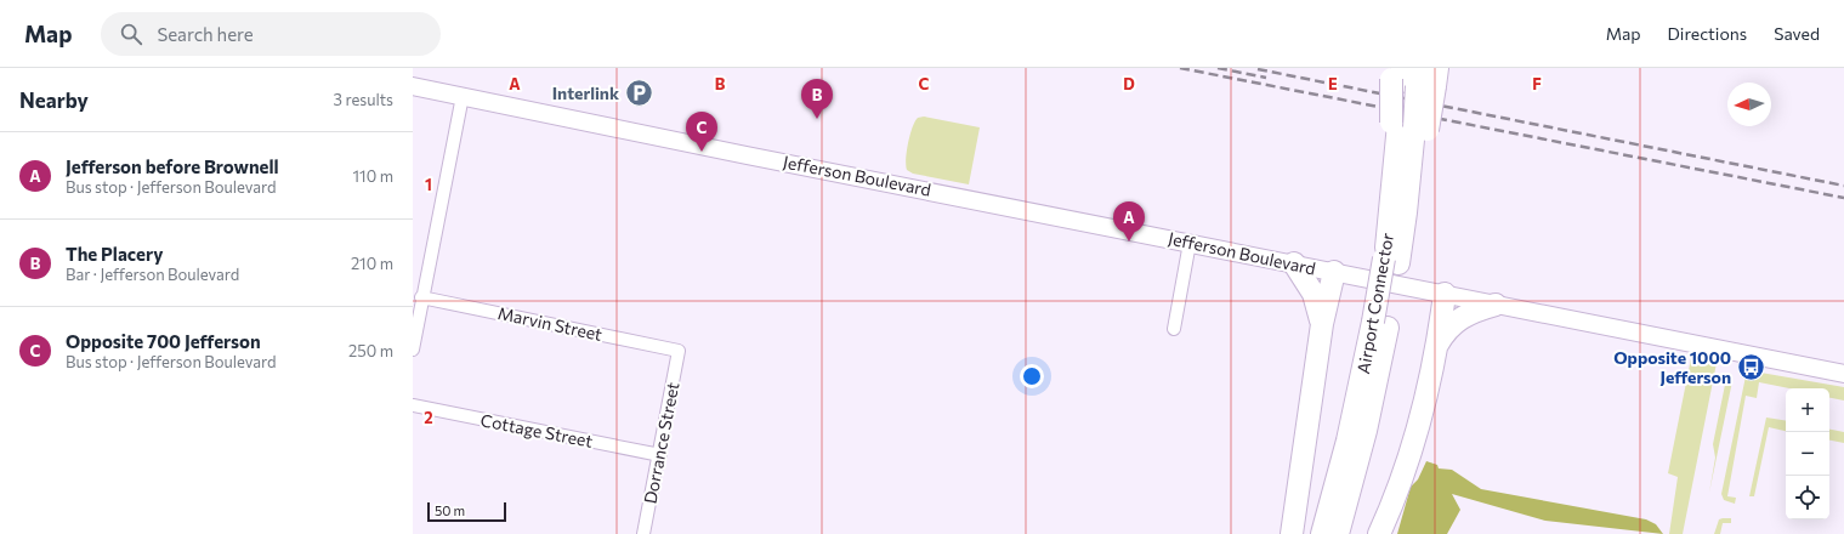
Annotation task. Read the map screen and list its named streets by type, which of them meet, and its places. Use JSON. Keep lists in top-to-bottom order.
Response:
{
  "streets": {
    "highway": ["Airport Connector"],
    "main road": ["Jefferson Boulevard"],
    "street": ["Marvin Street", "Cottage Street", "Dorrance Street"]
  },
  "crossings": [
    ["Marvin Street", "Dorrance Street"],
    ["Cottage Street", "Dorrance Street"]
  ],
  "places": {
    "parking": ["Interlink"],
    "bus stop": ["Opposite 1000 Jefferson"]
  },
  "scale_bar": "50 m",
  "north": "left",
  "page": {
    "header": "Map",
    "search": "Search here",
    "nav": ["Map", "Directions", "Saved"],
    "heading": ["Nearby", "3 results"],
    "pins": ["B", "C", "A"],
    "list": [
      {
        "mark": "A",
        "name": "Jefferson before Brownell",
        "note": "Bus stop · Jefferson Boulevard",
        "value": "110 m"
      },
      {
        "mark": "B",
        "name": "The Placery",
        "note": "Bar · Jefferson Boulevard",
        "value": "210 m"
      },
      {
        "mark": "C",
        "name": "Opposite 700 Jefferson",
        "note": "Bus stop · Jefferson Boulevard",
        "value": "250 m"
      }
    ],
    "map_buttons": ["+", "−"],
    "scale": "50 m"
  },
  "grid": {
    "columns": [
      "A",
      "B",
      "C",
      "D",
      "E",
      "F"
    ],
    "rows": ["1", "2"]
  }
}
